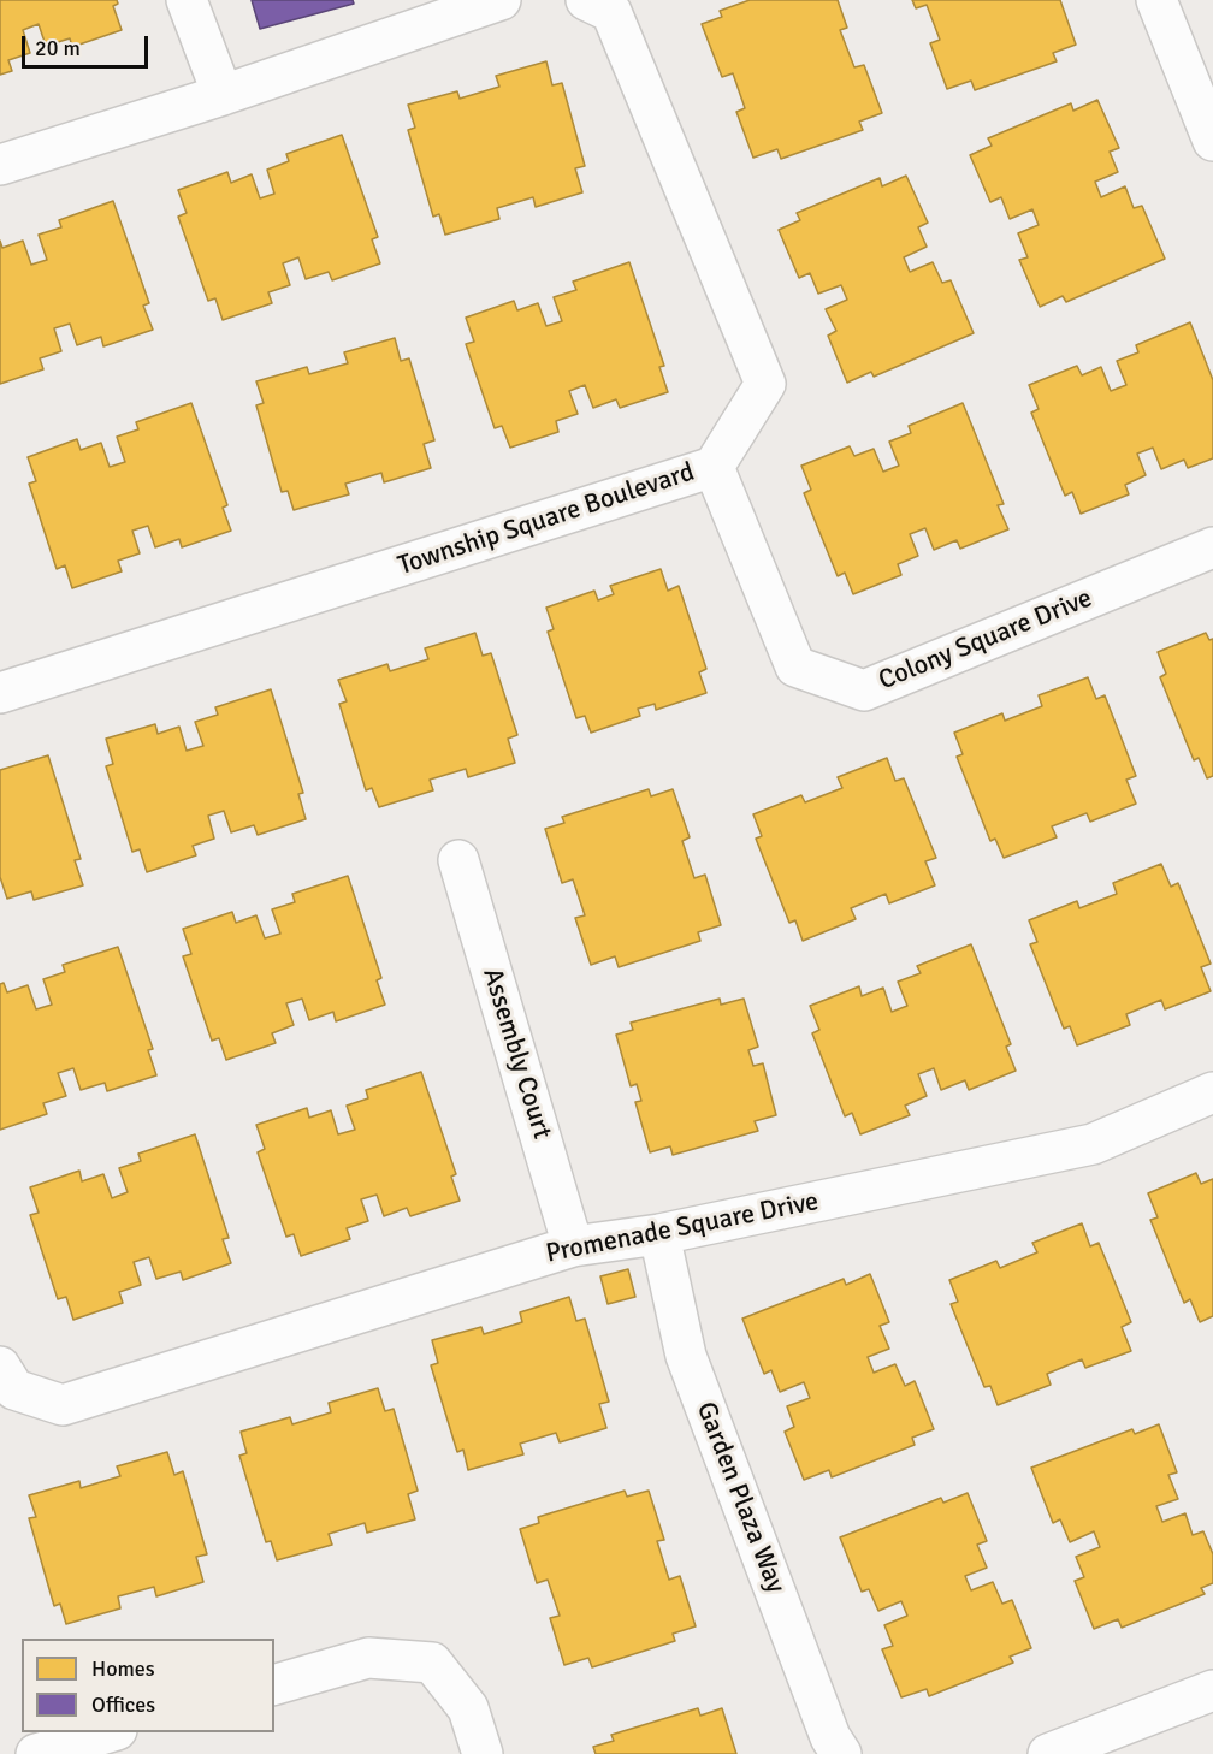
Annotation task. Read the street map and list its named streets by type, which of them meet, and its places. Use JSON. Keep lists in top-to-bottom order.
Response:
{
  "streets": {
    "street": [
      "Township Square Boulevard",
      "Colony Square Drive",
      "Assembly Court",
      "Promenade Square Drive",
      "Garden Plaza Way"
    ]
  },
  "crossings": [
    ["Township Square Boulevard", "Colony Square Drive"],
    ["Assembly Court", "Promenade Square Drive"],
    ["Promenade Square Drive", "Garden Plaza Way"]
  ],
  "legend": ["Homes", "Offices"],
  "scale_bar": "20 m"
}
